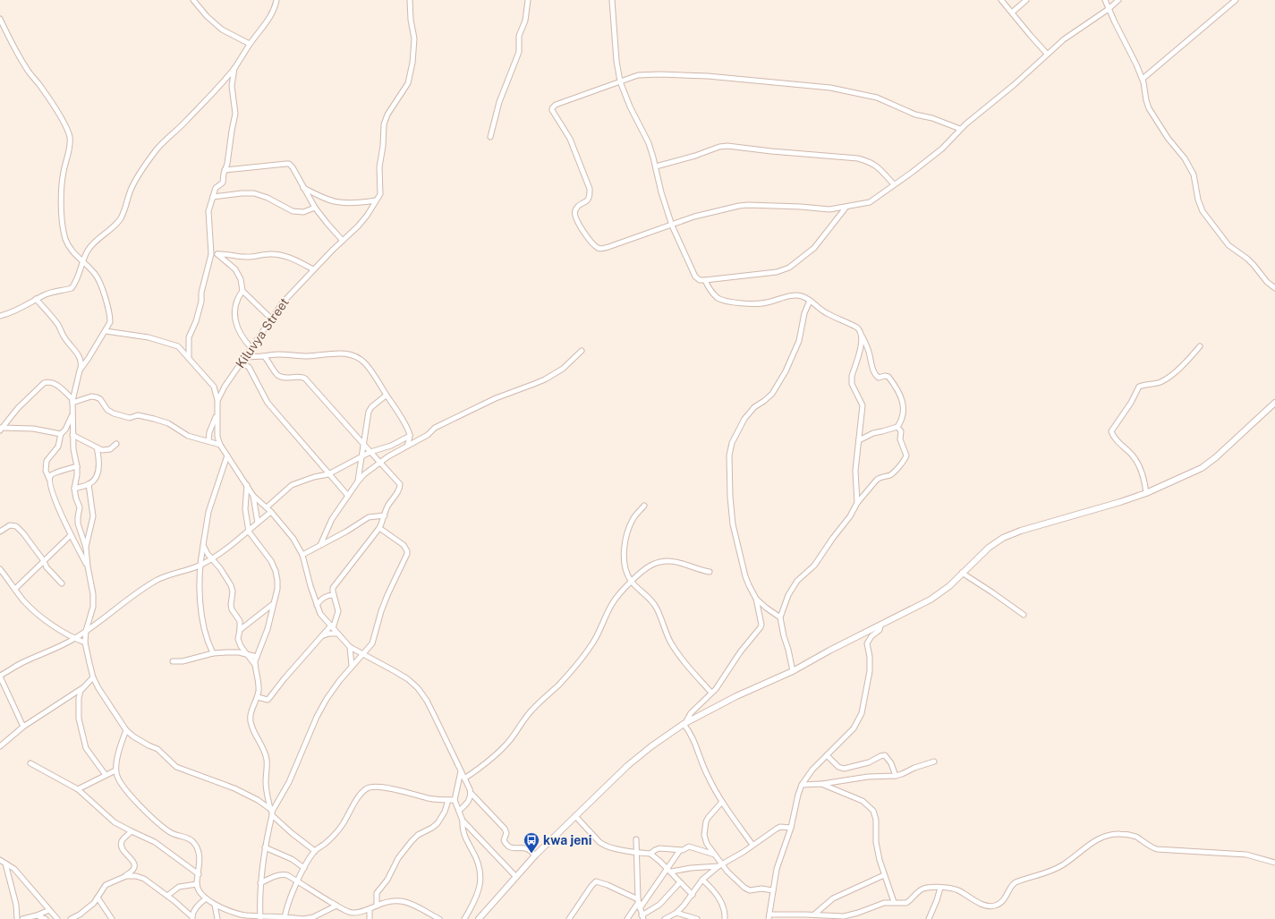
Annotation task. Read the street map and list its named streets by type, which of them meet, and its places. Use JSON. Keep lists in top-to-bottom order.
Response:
{
  "streets": {
    "street": ["Kiluvya Street"]
  },
  "places": {
    "bus stop": ["kwa jeni"]
  }
}
